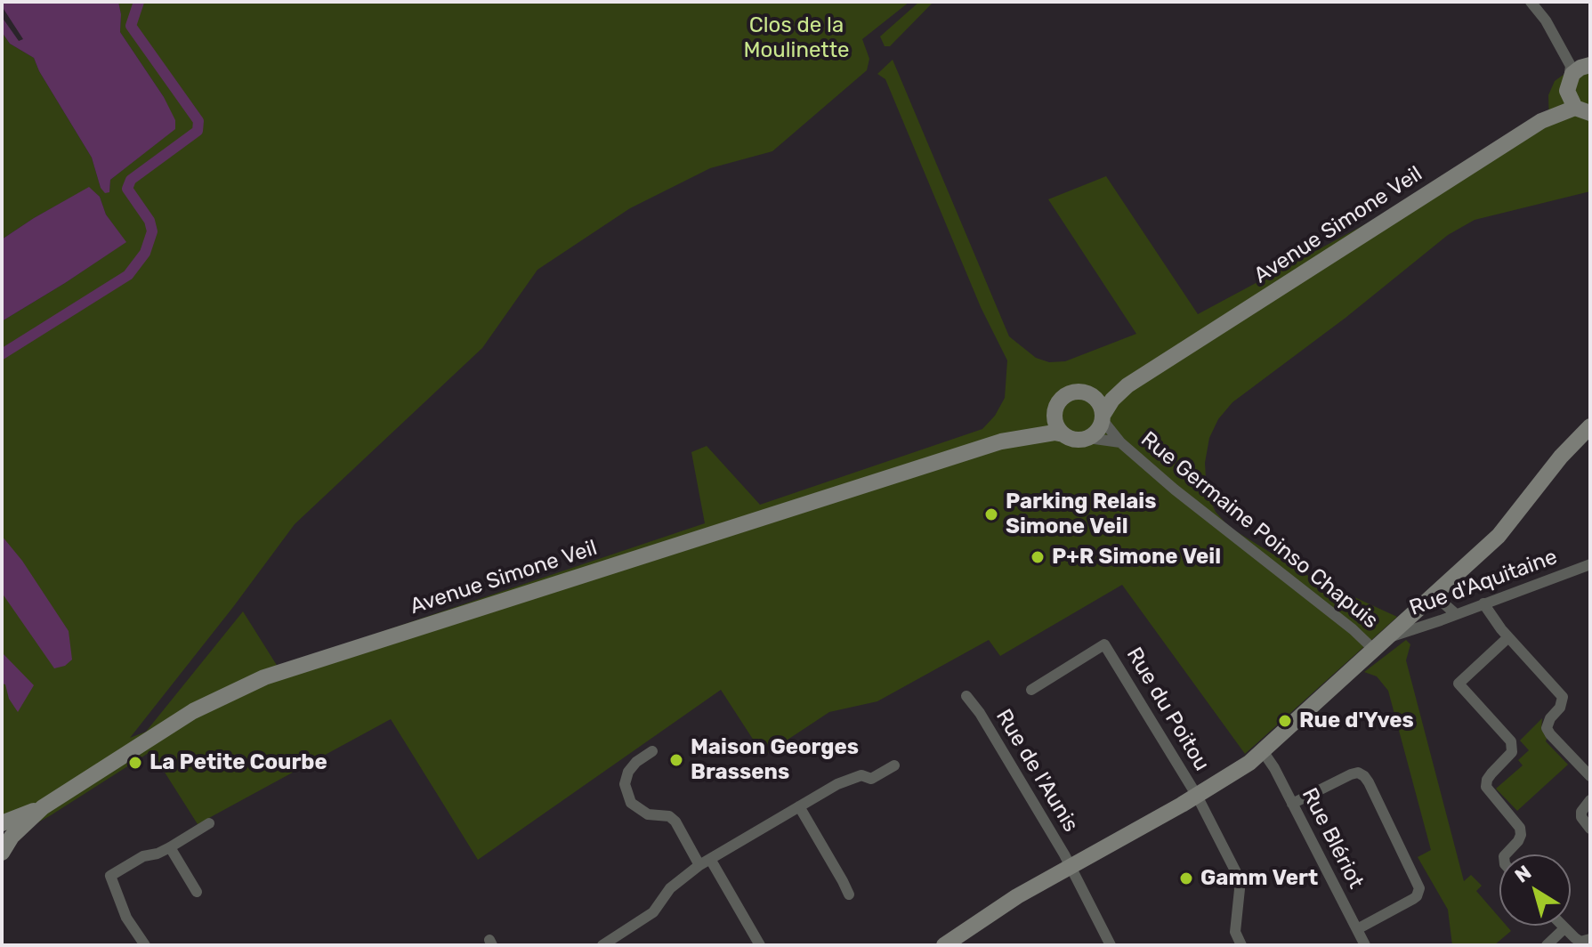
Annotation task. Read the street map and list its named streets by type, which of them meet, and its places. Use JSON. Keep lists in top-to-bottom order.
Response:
{
  "streets": {
    "main road": ["Avenue Simone Veil"],
    "street": [
      "Rue Germaine Poinso Chapuis",
      "Rue d'Aquitaine",
      "Rue du Poitou",
      "Rue de l'Aunis",
      "Rue Blériot"
    ]
  },
  "parks": ["Clos de la Moulinette"],
  "places": [
    "Parking Relais Simone Veil",
    "P+R Simone Veil",
    "Rue d'Yves",
    "Maison Georges Brassens",
    "La Petite Courbe",
    "Gamm Vert"
  ],
  "north": "top left"
}
